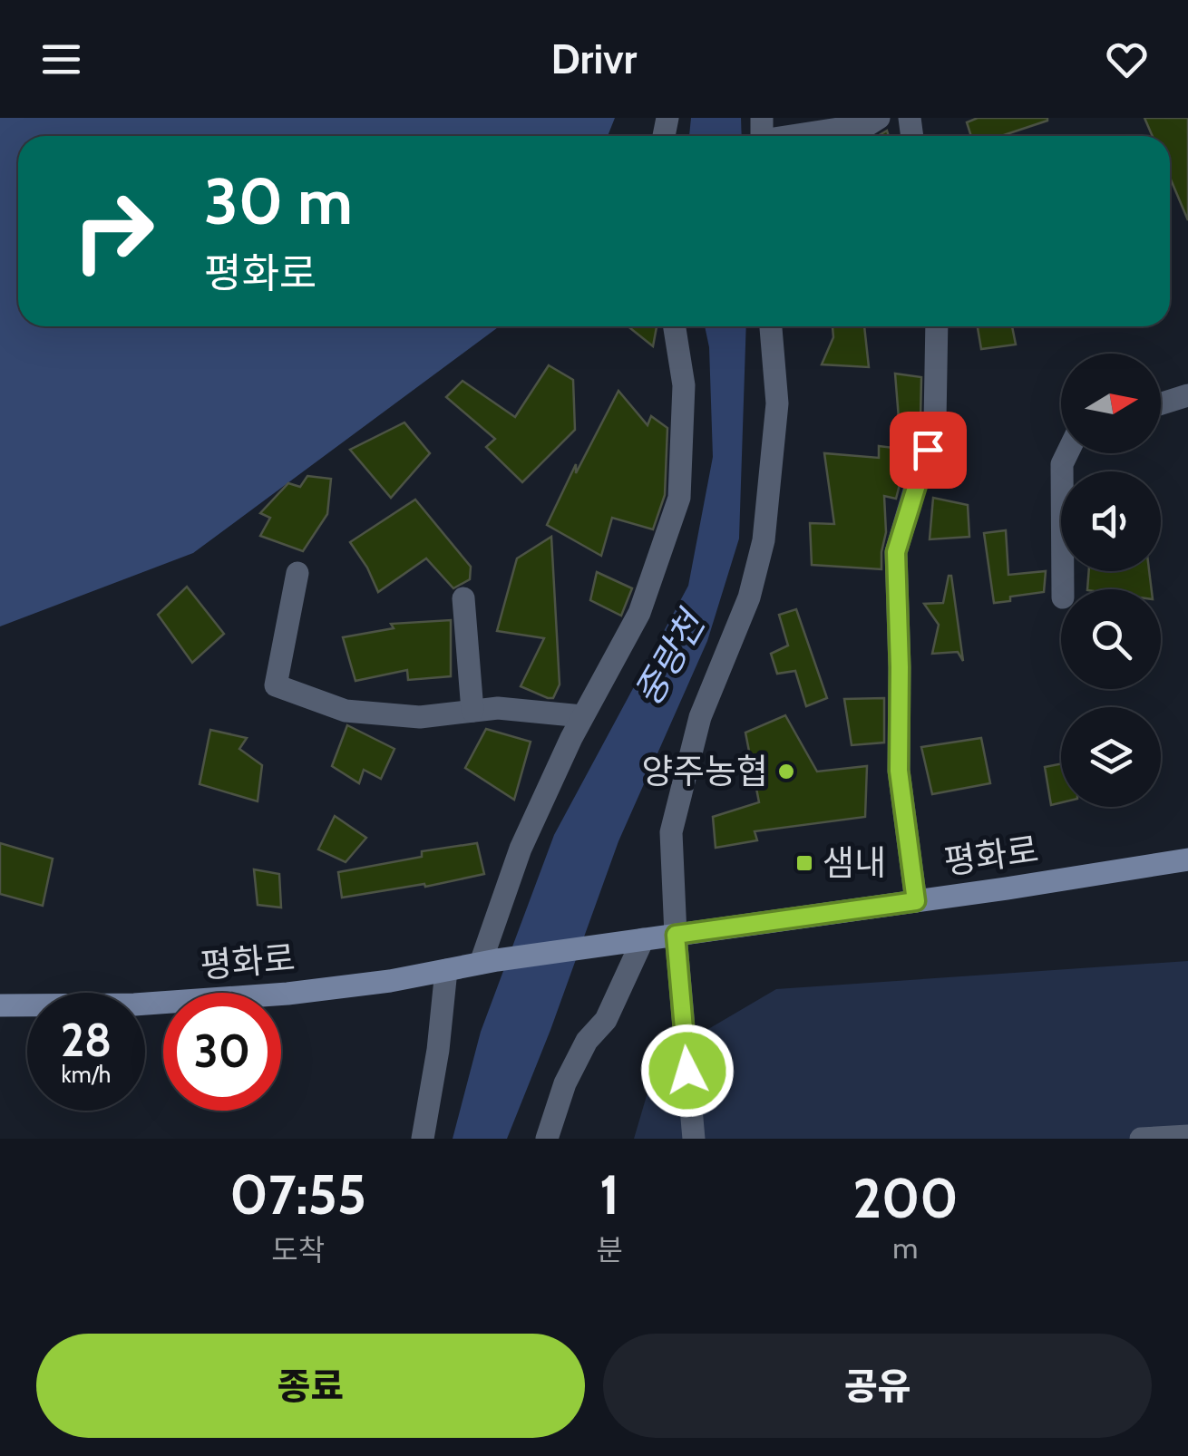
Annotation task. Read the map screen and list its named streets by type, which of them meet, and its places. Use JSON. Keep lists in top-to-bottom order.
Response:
{
  "streets": {
    "main road": ["평화로"]
  },
  "water": ["중랑천"],
  "places": {
    "other": ["양주농협"],
    "transit": ["샘내"]
  },
  "north": "right",
  "page": {
    "header": "Drivr",
    "turn": ["30 m", "평화로"],
    "speed": "28 km/h",
    "limit": "30",
    "eta": [
      "07:55",
      "도착",
      "1",
      "분",
      "200",
      "m"
    ],
    "buttons": ["종료", "공유"]
  }
}
